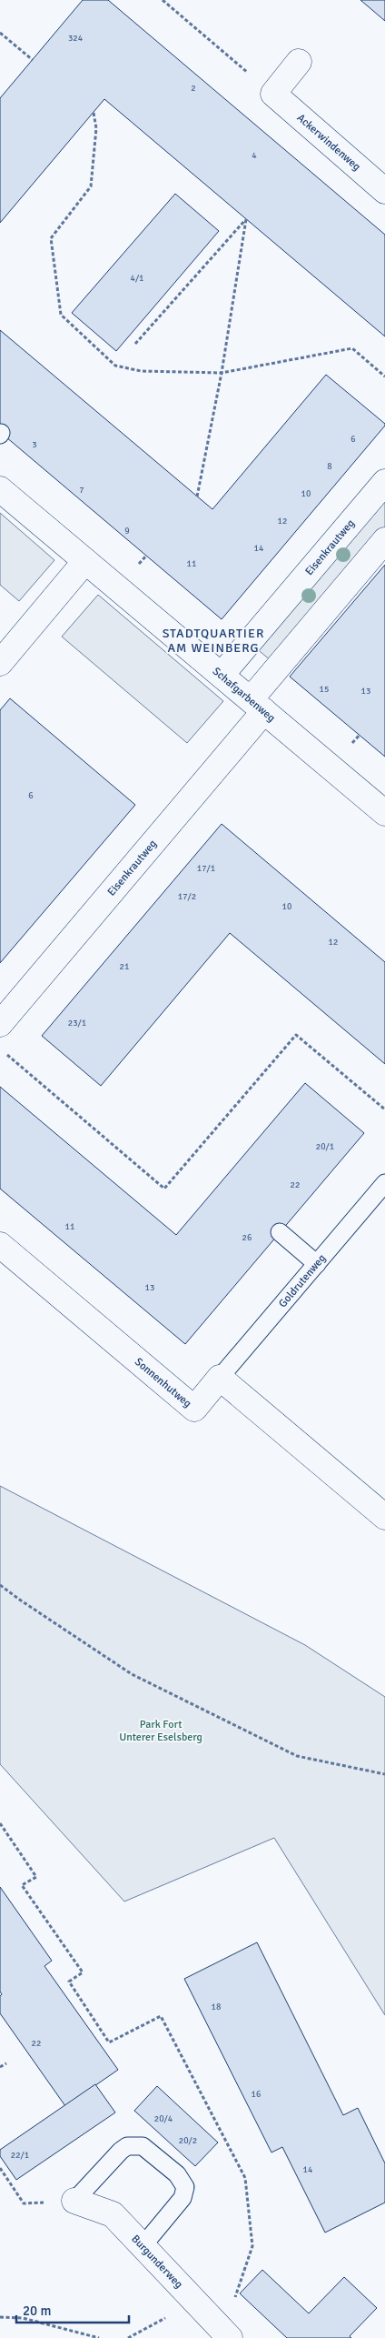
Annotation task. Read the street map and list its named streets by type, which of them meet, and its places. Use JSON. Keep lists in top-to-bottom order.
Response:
{
  "streets": {
    "street": [
      "Ackerwindenweg",
      "Eisenkrautweg",
      "Schafgarbenweg",
      "Sonnenhutweg",
      "Burgunderweg"
    ],
    "lane": ["Goldrutenweg"]
  },
  "crossings": [
    ["Eisenkrautweg", "Schafgarbenweg"],
    ["Goldrutenweg", "Sonnenhutweg"]
  ],
  "districts": ["STADTQUARTIER AM WEINBERG"],
  "parks": ["Park Fort Unterer Eselsberg"],
  "house_numbers": [
    "324",
    "2",
    "4",
    "4/1",
    "6",
    "3",
    "8",
    "7",
    "10",
    "12",
    "9",
    "14",
    "11",
    "15",
    "13",
    "6",
    "17/1",
    "17/2",
    "10",
    "12",
    "21",
    "23/1",
    "20/1",
    "22",
    "11",
    "26",
    "13",
    "18",
    "22",
    "16",
    "20/4",
    "20/2",
    "22/1",
    "14"
  ],
  "scale_bar": "20 m"
}
